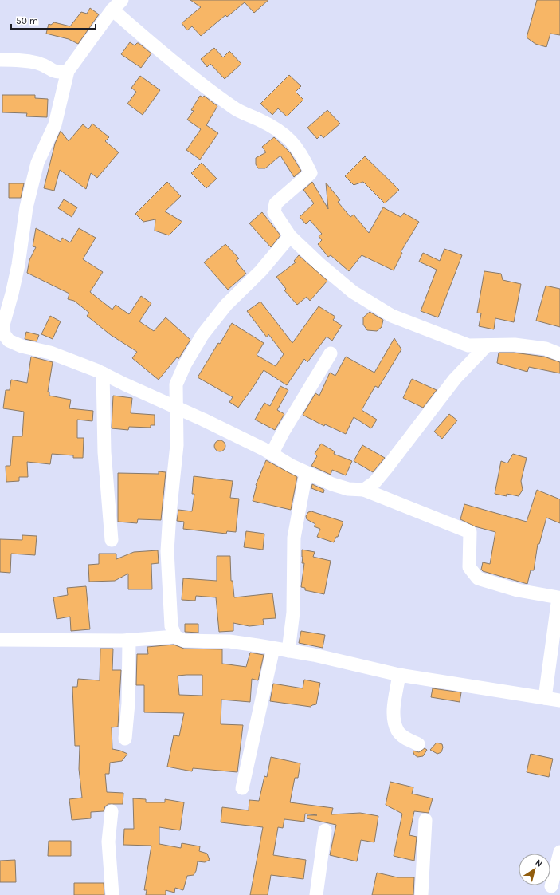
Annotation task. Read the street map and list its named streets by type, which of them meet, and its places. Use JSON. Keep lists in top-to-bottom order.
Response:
{
  "scale_bar": "50 m",
  "north": "top right"
}
